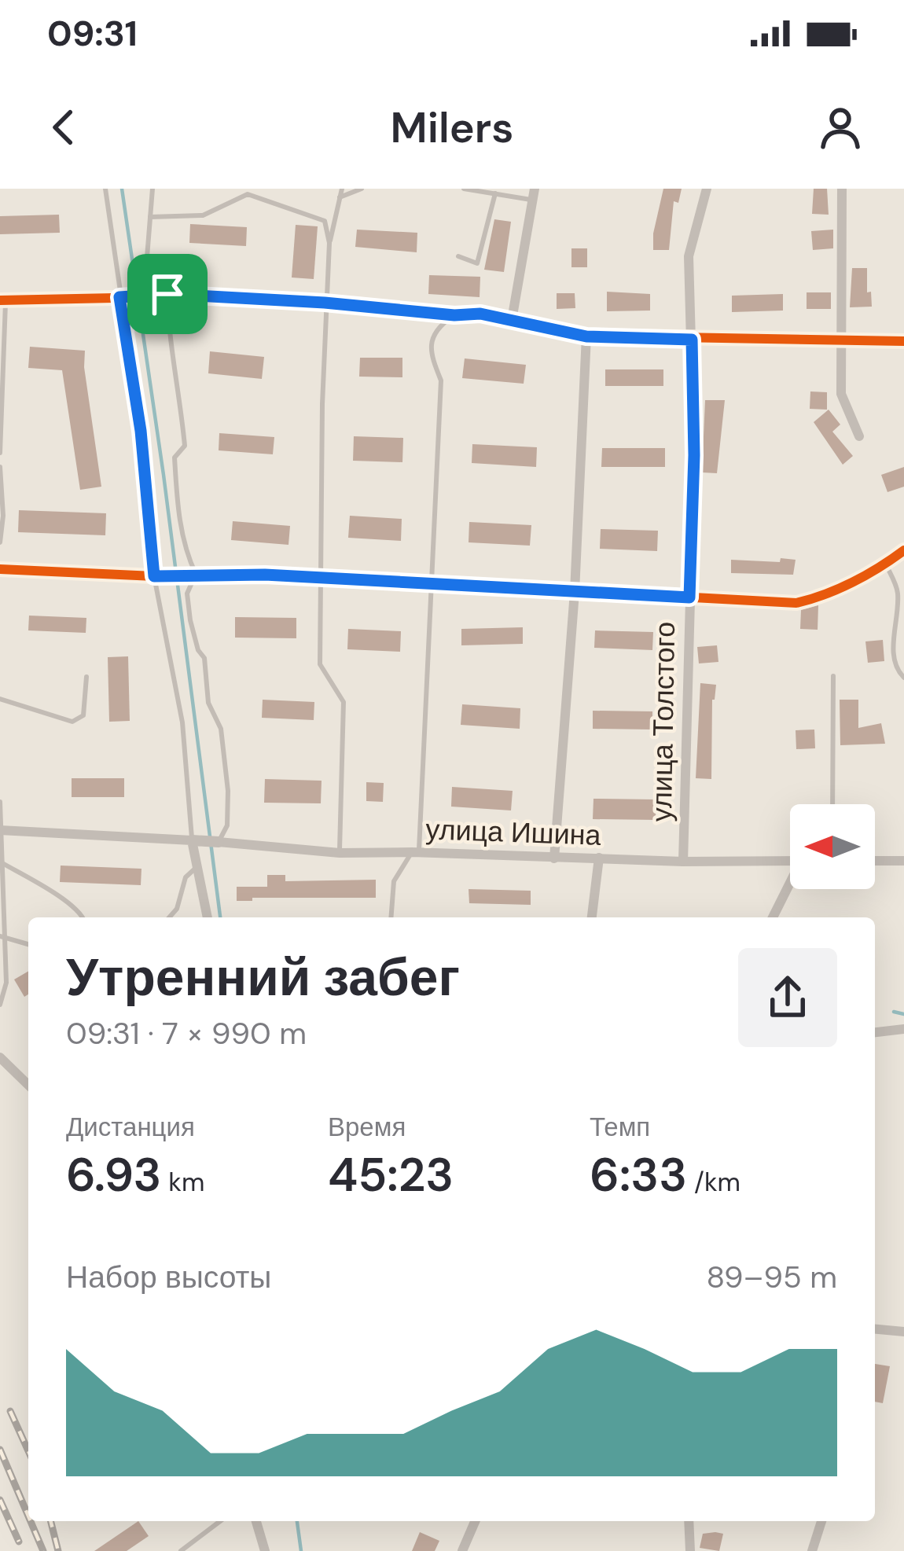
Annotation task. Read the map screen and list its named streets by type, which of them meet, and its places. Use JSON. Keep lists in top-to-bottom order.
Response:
{
  "streets": {
    "street": ["улица Толстого", "улица Ишина"]
  },
  "crossings": [
    ["улица Толстого", "улица Ишина"]
  ],
  "north": "left",
  "page": {
    "status": "09:31",
    "header": "Milers",
    "heading": ["Утренний забег", "09:31 · 7 × 990 m"],
    "stats": [
      ["Дистанция", "6.93 km"],
      ["Время", "45:23"],
      ["Темп", "6:33 /km"]
    ],
    "chart": ["Набор высоты", "89–95 m"]
  }
}
